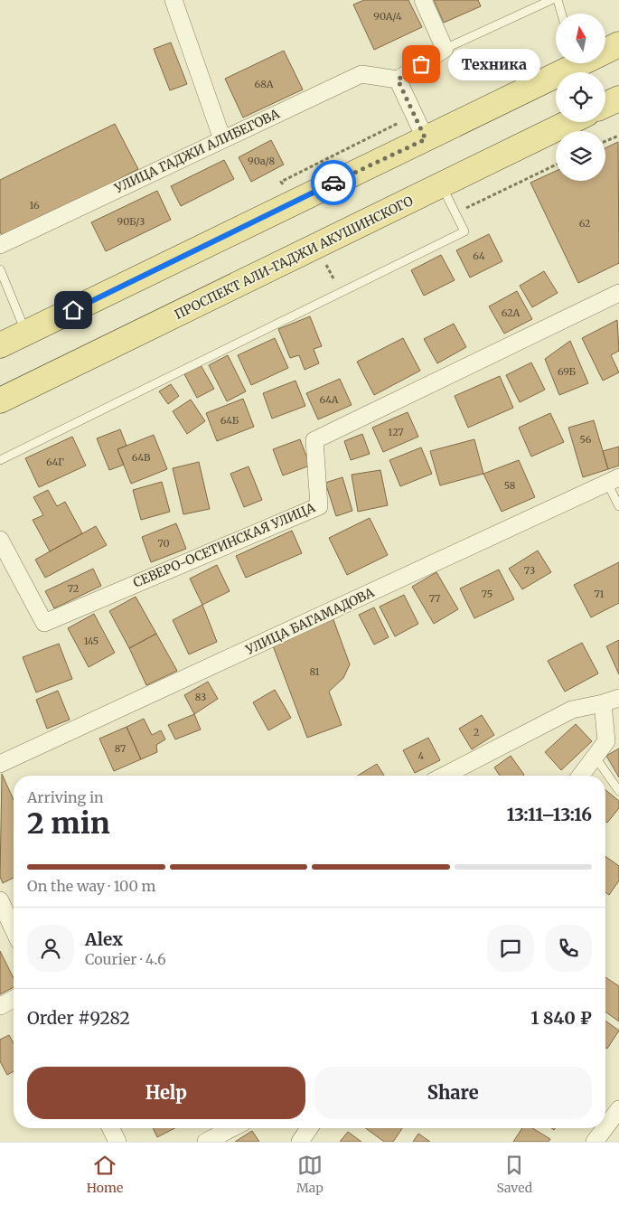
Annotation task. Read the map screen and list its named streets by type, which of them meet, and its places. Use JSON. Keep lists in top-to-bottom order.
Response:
{
  "streets": {
    "main road": ["ПРОСПЕКТ АЛИ-ГАДЖИ АКУШИНСКОГО"],
    "street": ["УЛИЦА ГАДЖИ АЛИБЕГОВА", "СЕВЕРО-ОСЕТИНСКАЯ УЛИЦА", "УЛИЦА БАГАМАДОВА"]
  },
  "places": ["Техника"],
  "house_numbers": [
    "90А/4",
    "68А",
    "90а/8",
    "16",
    "90Б/3",
    "62",
    "64",
    "62А",
    "69Б",
    "64А",
    "64Б",
    "127",
    "56",
    "64В",
    "64Г",
    "58",
    "70",
    "73",
    "72",
    "75",
    "71",
    "77",
    "145",
    "81",
    "83",
    "2",
    "87",
    "4"
  ],
  "north": "top",
  "page": {
    "bubble": "Техника",
    "heading": ["2 min", "Arriving in", "13:11–13:16"],
    "panel": [
      "Alex",
      "Courier · 4.6",
      "Order #9282",
      "1 840 ₽"
    ],
    "bar": "On the way · 100 m",
    "buttons": ["Help", "Share"],
    "tabs": ["Home", "Map", "Saved"]
  }
}
